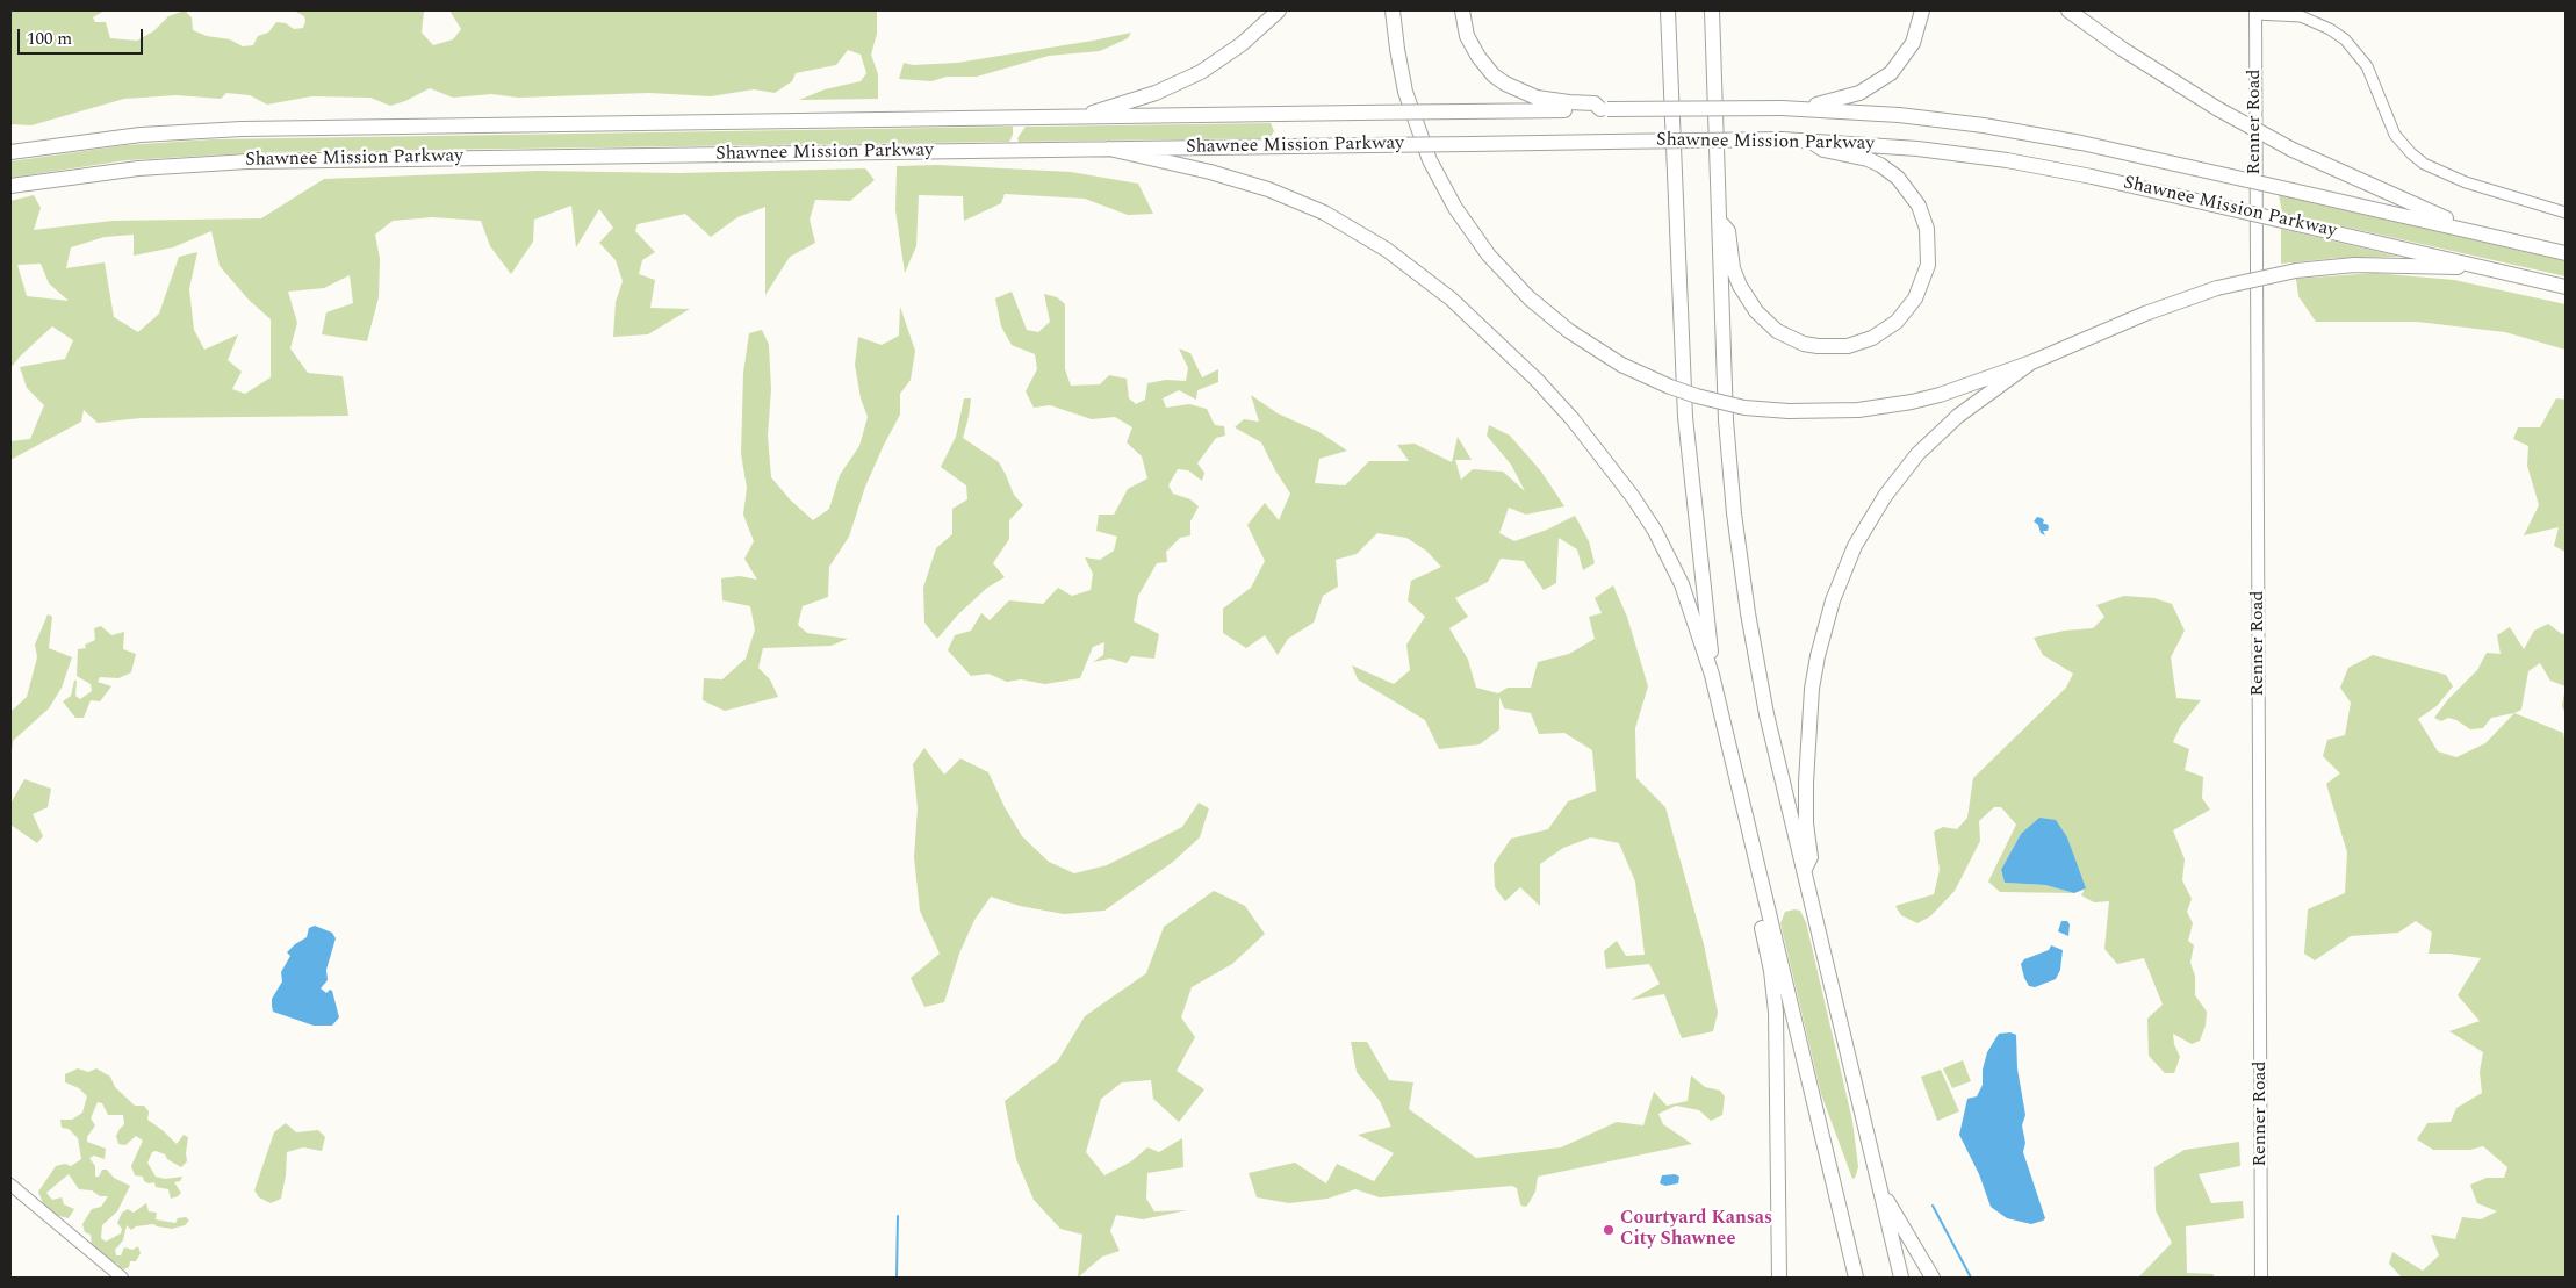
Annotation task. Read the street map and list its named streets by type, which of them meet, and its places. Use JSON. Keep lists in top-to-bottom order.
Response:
{
  "streets": {
    "highway": ["Shawnee Mission Parkway"],
    "main road": ["Renner Road"]
  },
  "places": ["Courtyard Kansas City Shawnee"],
  "scale_bar": "100 m"
}
